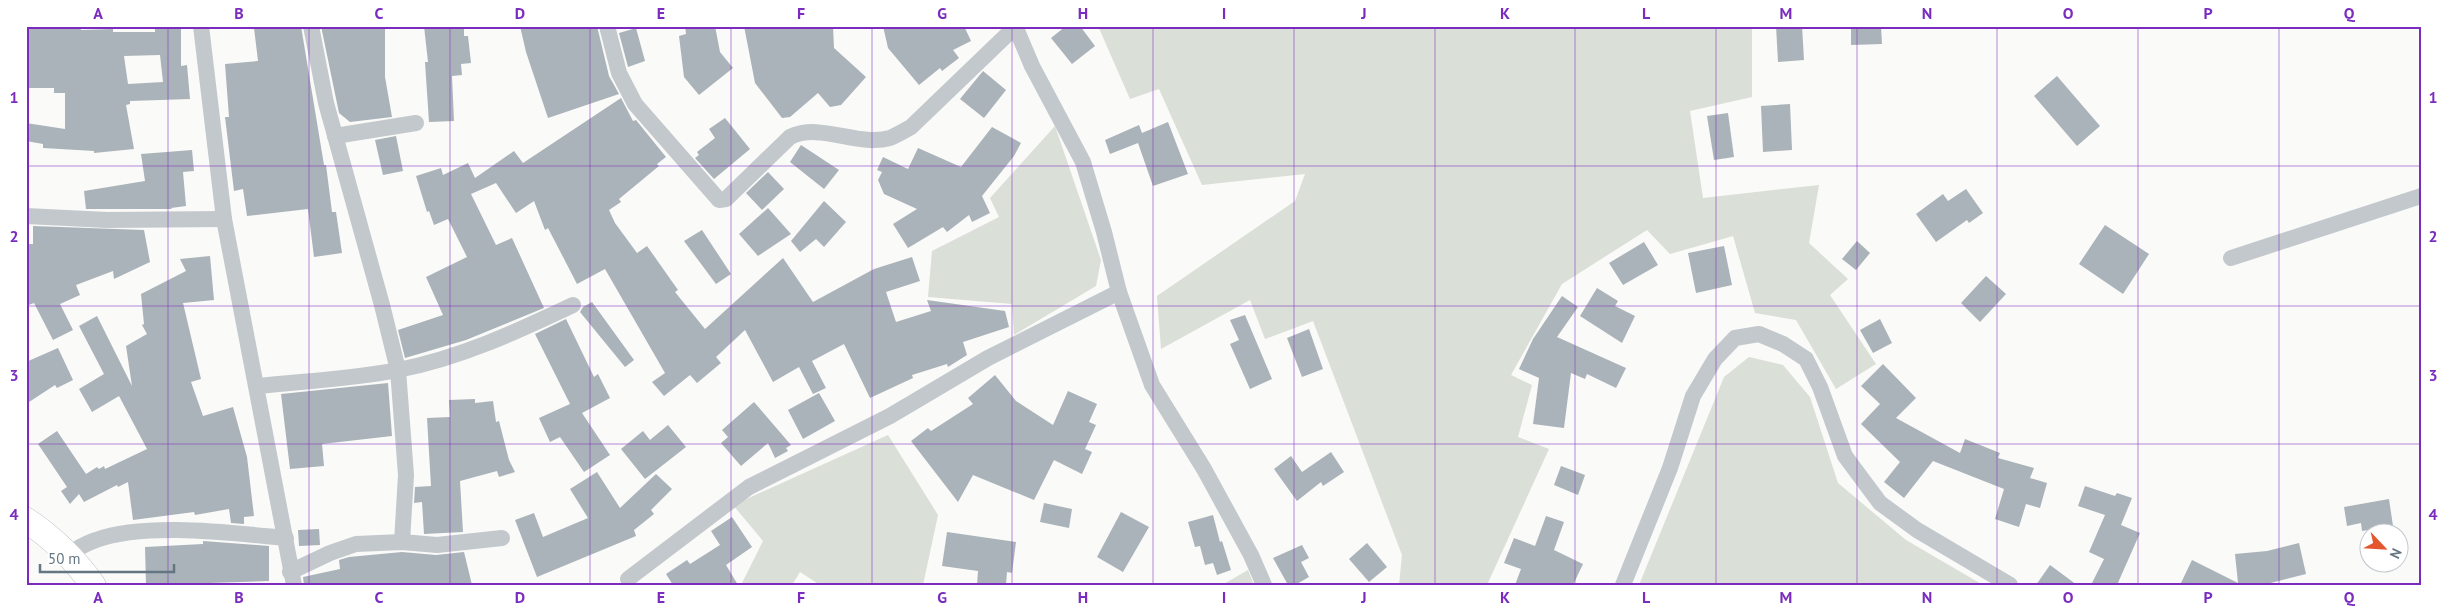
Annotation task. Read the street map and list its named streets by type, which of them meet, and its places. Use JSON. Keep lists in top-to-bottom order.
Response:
{
  "scale_bar": "50 m",
  "north": "bottom right",
  "grid": {
    "columns": [
      "A",
      "B",
      "C",
      "D",
      "E",
      "F",
      "G",
      "H",
      "I",
      "J",
      "K",
      "L",
      "M",
      "N",
      "O",
      "P",
      "Q"
    ],
    "rows": [
      "1",
      "2",
      "3",
      "4"
    ]
  }
}
